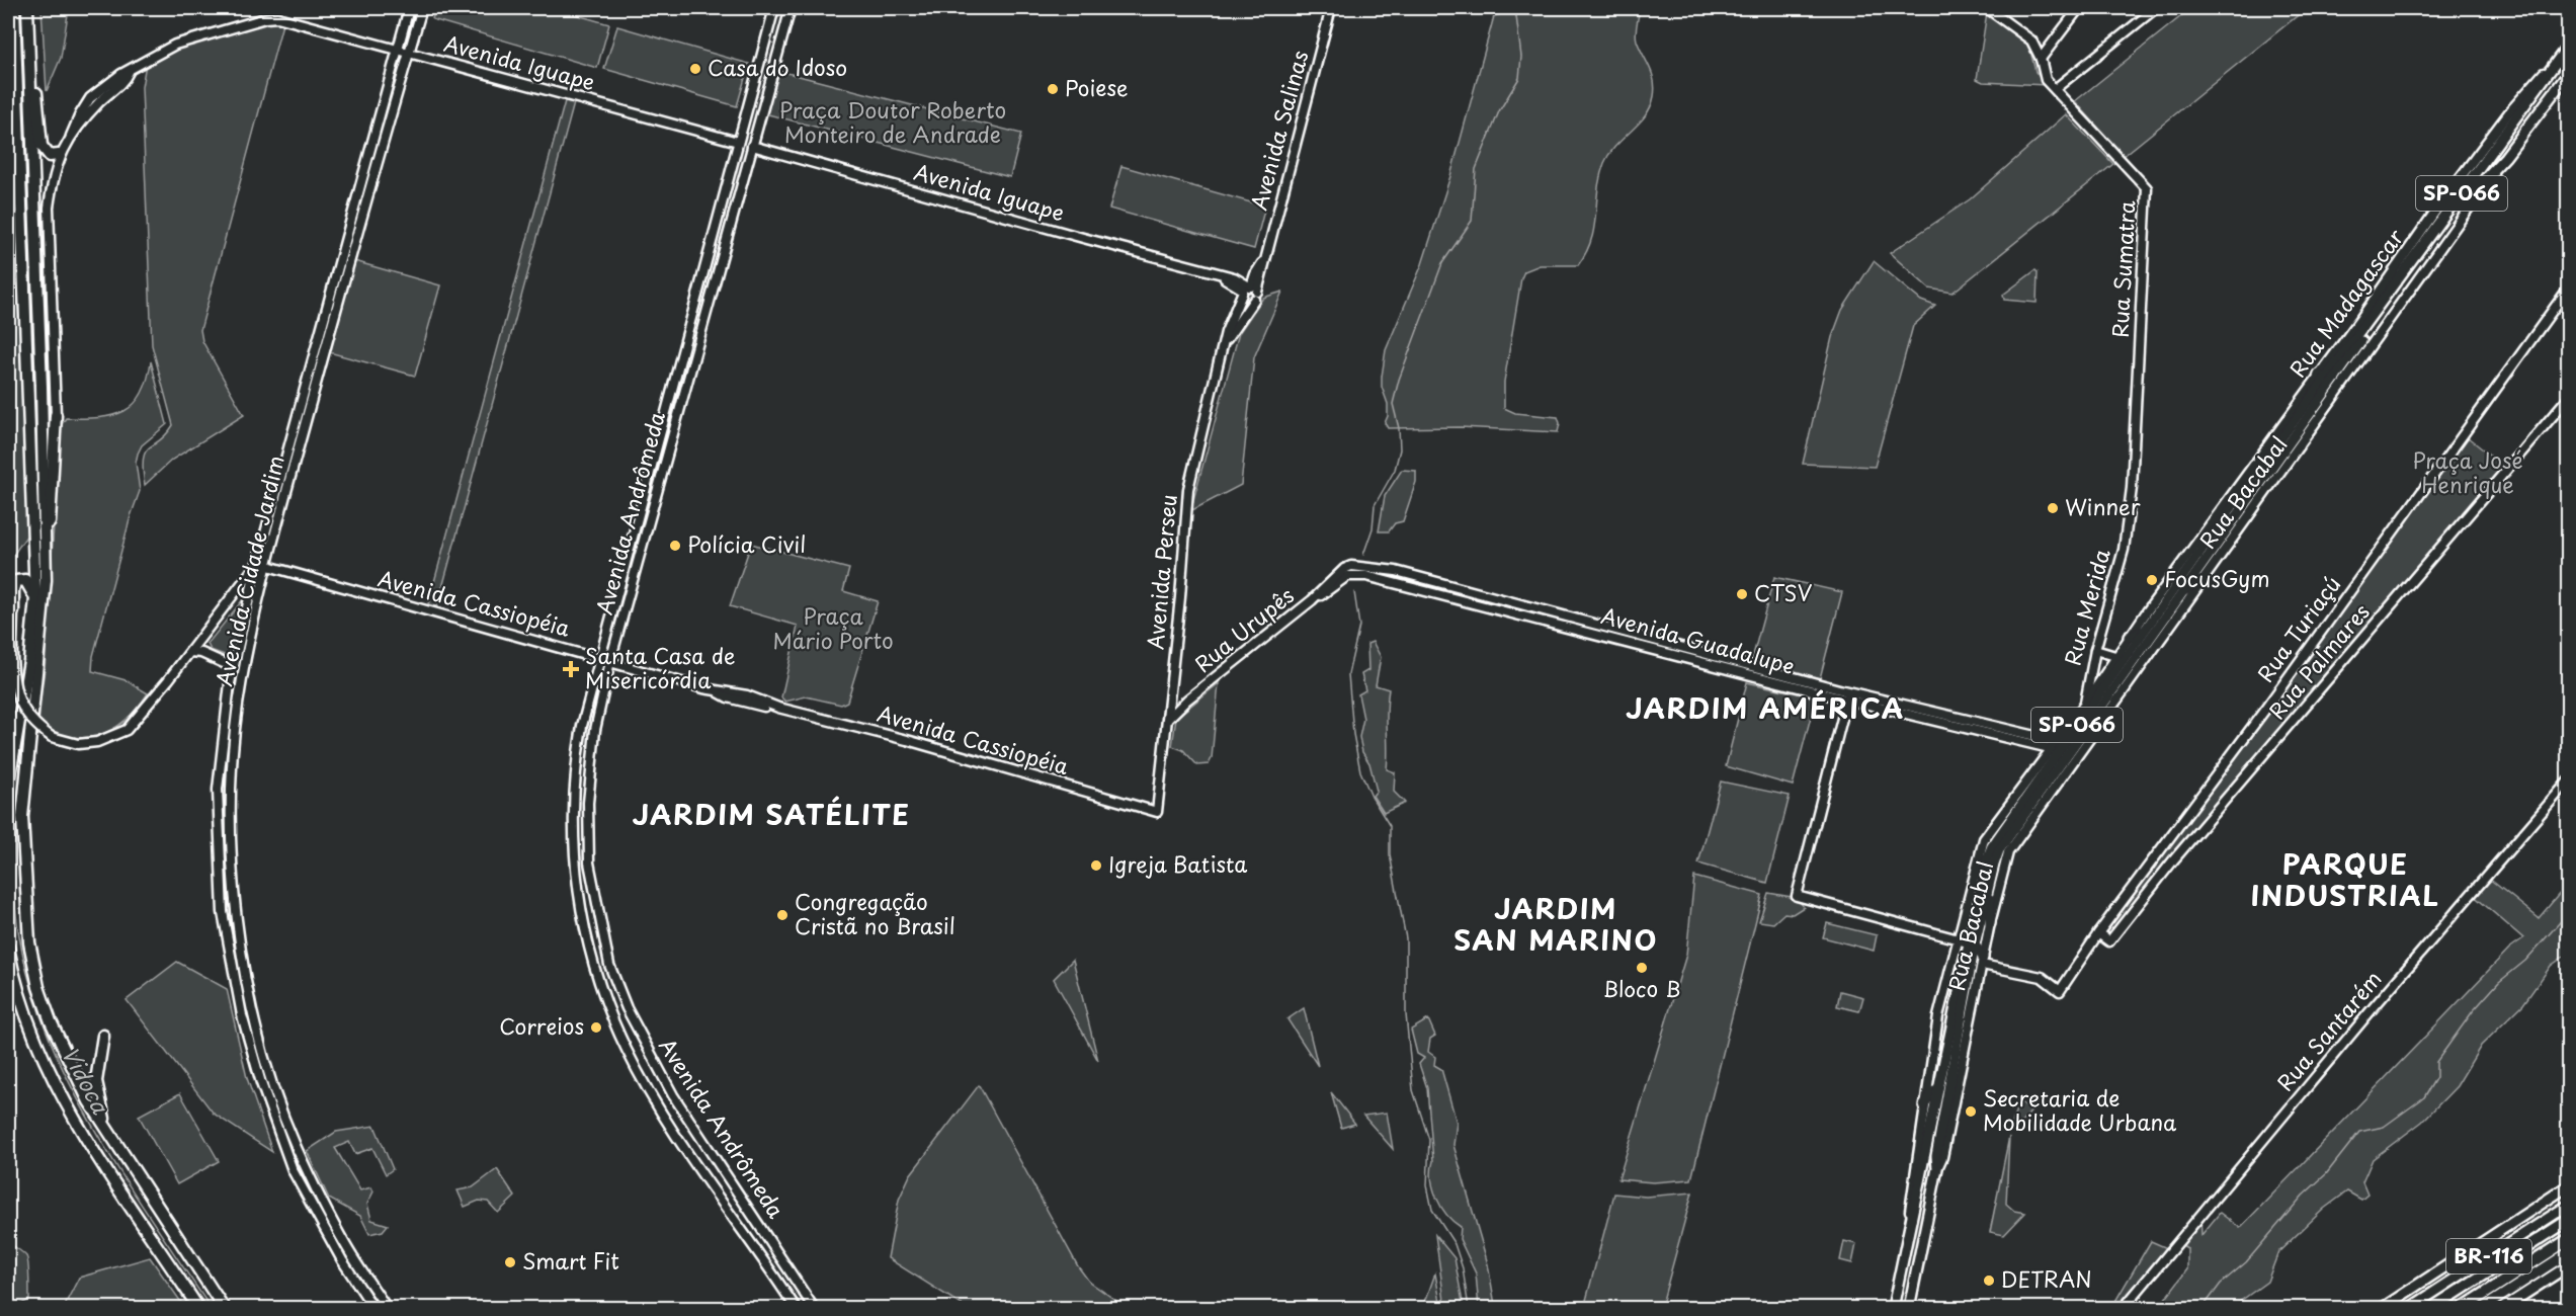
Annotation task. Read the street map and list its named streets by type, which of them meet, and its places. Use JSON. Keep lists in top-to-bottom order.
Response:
{
  "streets": {
    "main road": ["SP-066", "BR-116"],
    "street": [
      "Avenida Iguape",
      "Avenida Salinas",
      "Rua Sumatra",
      "Rua Madagascar",
      "Rua Bacabal",
      "Avenida Andrômeda",
      "Avenida Cidade Jardim",
      "Avenida Perseu",
      "Avenida Cassiopéia",
      "Rua Merida",
      "Rua Turiaçú",
      "Rua Urupês",
      "Avenida Guadalupe",
      "Rua Palmares",
      "Rua Santarém"
    ]
  },
  "crossings": [
    ["Avenida Iguape", "Avenida Salinas"],
    ["Avenida Iguape", "Avenida Andrômeda"],
    ["Avenida Iguape", "Avenida Cidade Jardim"],
    ["Avenida Iguape", "Avenida Perseu"],
    ["Avenida Salinas", "Avenida Perseu"],
    ["SP-066", "Rua Madagascar"],
    ["SP-066", "Rua Bacabal"],
    ["SP-066", "Avenida Guadalupe"],
    ["Rua Sumatra", "Rua Merida"],
    ["Rua Madagascar", "Rua Merida"],
    ["Rua Madagascar", "Avenida Guadalupe"],
    ["Rua Bacabal", "Rua Turiaçú"],
    ["Rua Bacabal", "Avenida Guadalupe"],
    ["Avenida Andrômeda", "Avenida Cassiopéia"],
    ["Avenida Cidade Jardim", "Avenida Cassiopéia"],
    ["Avenida Perseu", "Avenida Cassiopéia"],
    ["Avenida Perseu", "Rua Urupês"],
    ["Rua Turiaçú", "Rua Palmares"],
    ["Rua Urupês", "Avenida Guadalupe"]
  ],
  "districts": [
    "JARDIM AMÉRICA",
    "JARDIM SATÉLITE",
    "PARQUE INDUSTRIAL",
    "JARDIM SAN MARINO"
  ],
  "water": ["Vidoca"],
  "parks": ["Praça Doutor Roberto Monteiro de Andrade", "Praça José Henrique", "Praça Mário Porto"],
  "places": {
    "other": [
      "Casa do Idoso",
      "Poiese",
      "Winner",
      "Polícia Civil",
      "FocusGym",
      "CTSV",
      "Igreja Batista",
      "Congregação Cristã no Brasil",
      "Bloco B",
      "Correios",
      "Secretaria de Mobilidade Urbana",
      "Smart Fit",
      "DETRAN"
    ],
    "health": ["Santa Casa de Misericórdia"]
  }
}
